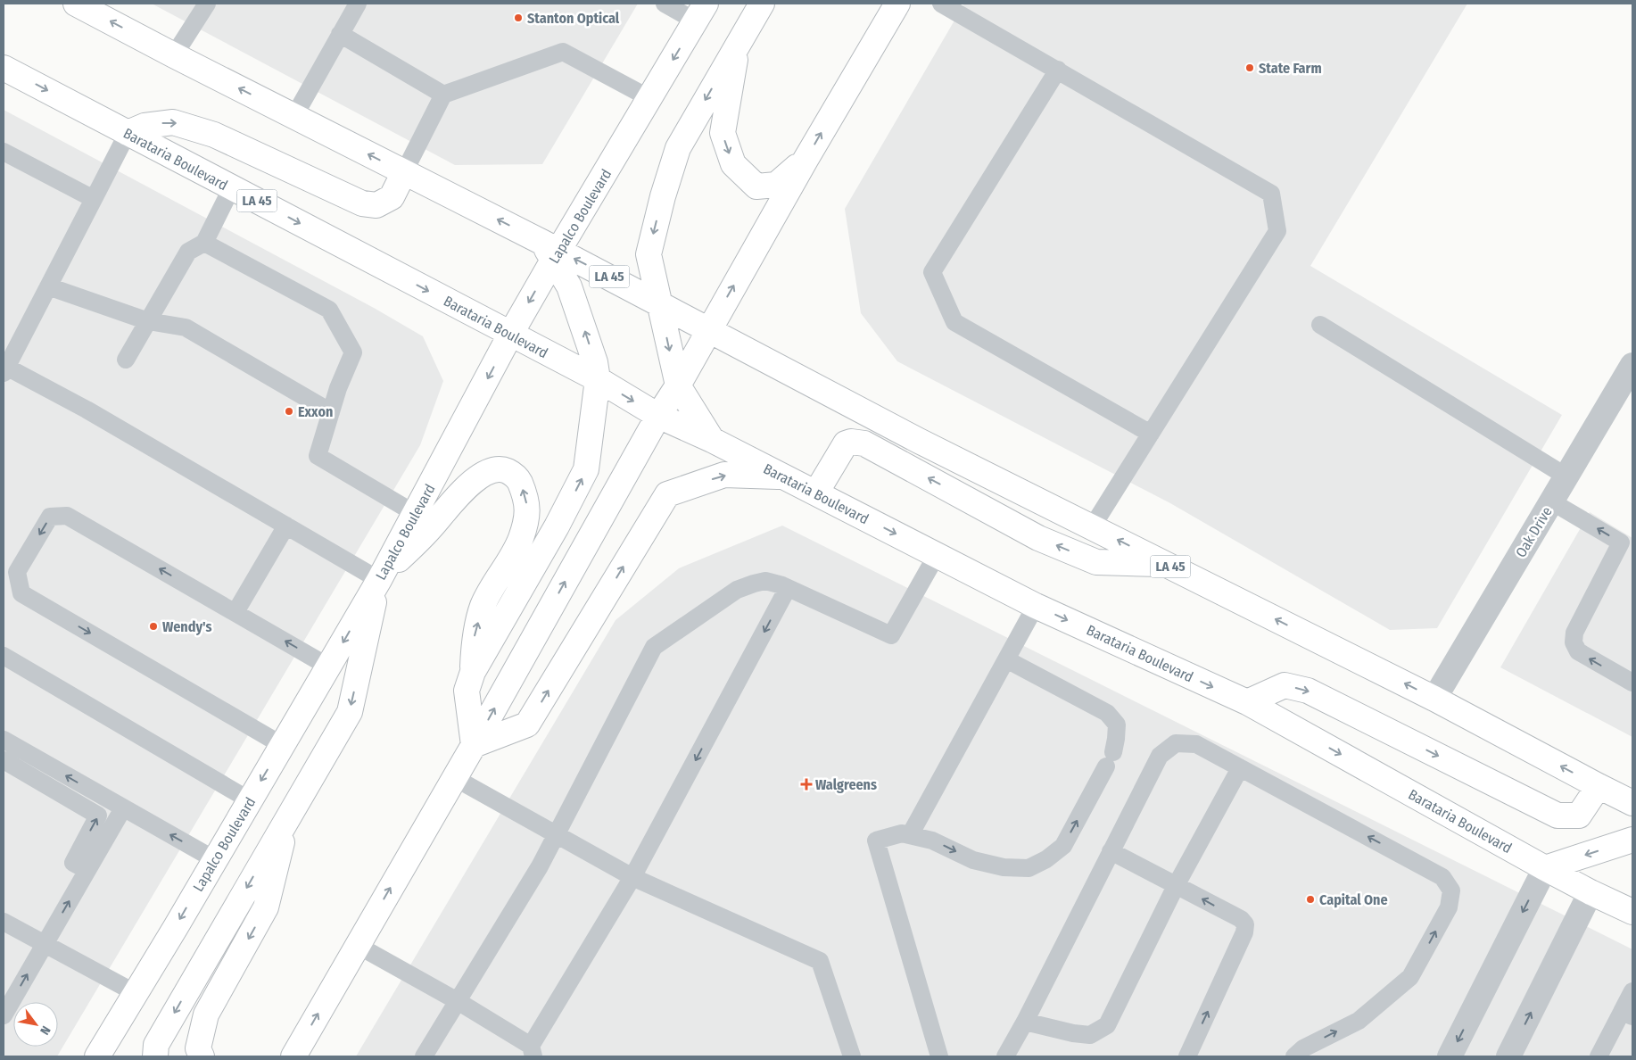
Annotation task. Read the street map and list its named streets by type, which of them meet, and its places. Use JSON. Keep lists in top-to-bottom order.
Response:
{
  "streets": {
    "main road": ["Barataria Boulevard", "LA 45", "Lapalco Boulevard"],
    "street": ["Oak Drive"]
  },
  "crossings": [
    ["Barataria Boulevard", "Lapalco Boulevard"],
    ["LA 45", "Lapalco Boulevard"],
    ["LA 45", "Oak Drive"]
  ],
  "places": {
    "other": [
      "Stanton Optical",
      "State Farm",
      "Exxon",
      "Wendy's",
      "Capital One"
    ],
    "health": ["Walgreens"]
  },
  "north": "bottom right"
}
